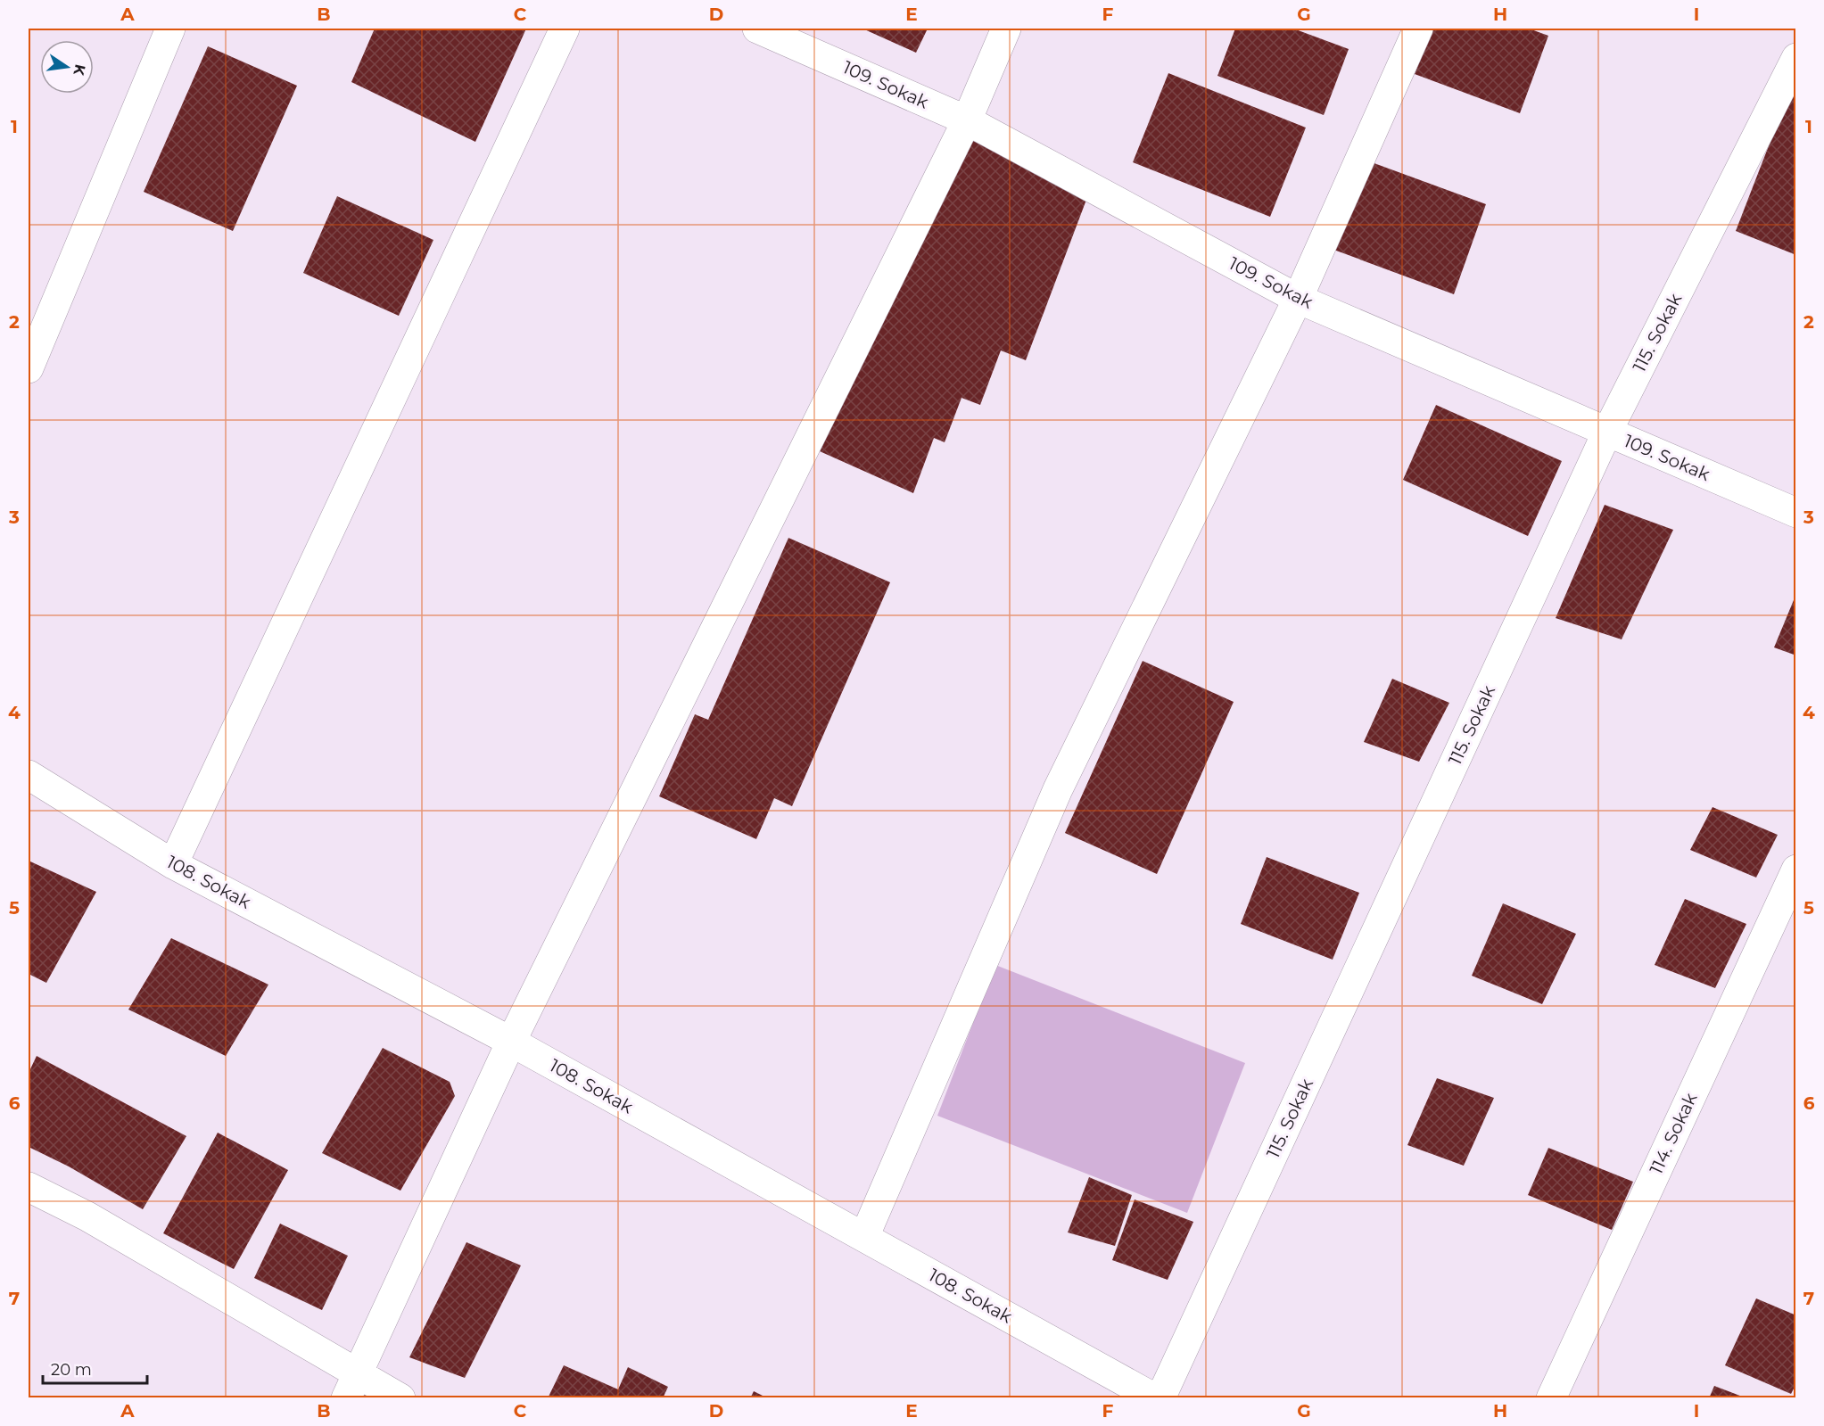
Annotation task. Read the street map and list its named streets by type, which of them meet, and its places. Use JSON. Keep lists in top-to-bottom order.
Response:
{
  "streets": {
    "street": [
      "109. Sokak",
      "115. Sokak",
      "108. Sokak",
      "114. Sokak"
    ]
  },
  "crossings": [
    ["109. Sokak", "115. Sokak"]
  ],
  "scale_bar": "20 m",
  "north": "right",
  "grid": {
    "columns": [
      "A",
      "B",
      "C",
      "D",
      "E",
      "F",
      "G",
      "H",
      "I"
    ],
    "rows": [
      "1",
      "2",
      "3",
      "4",
      "5",
      "6",
      "7"
    ]
  }
}
